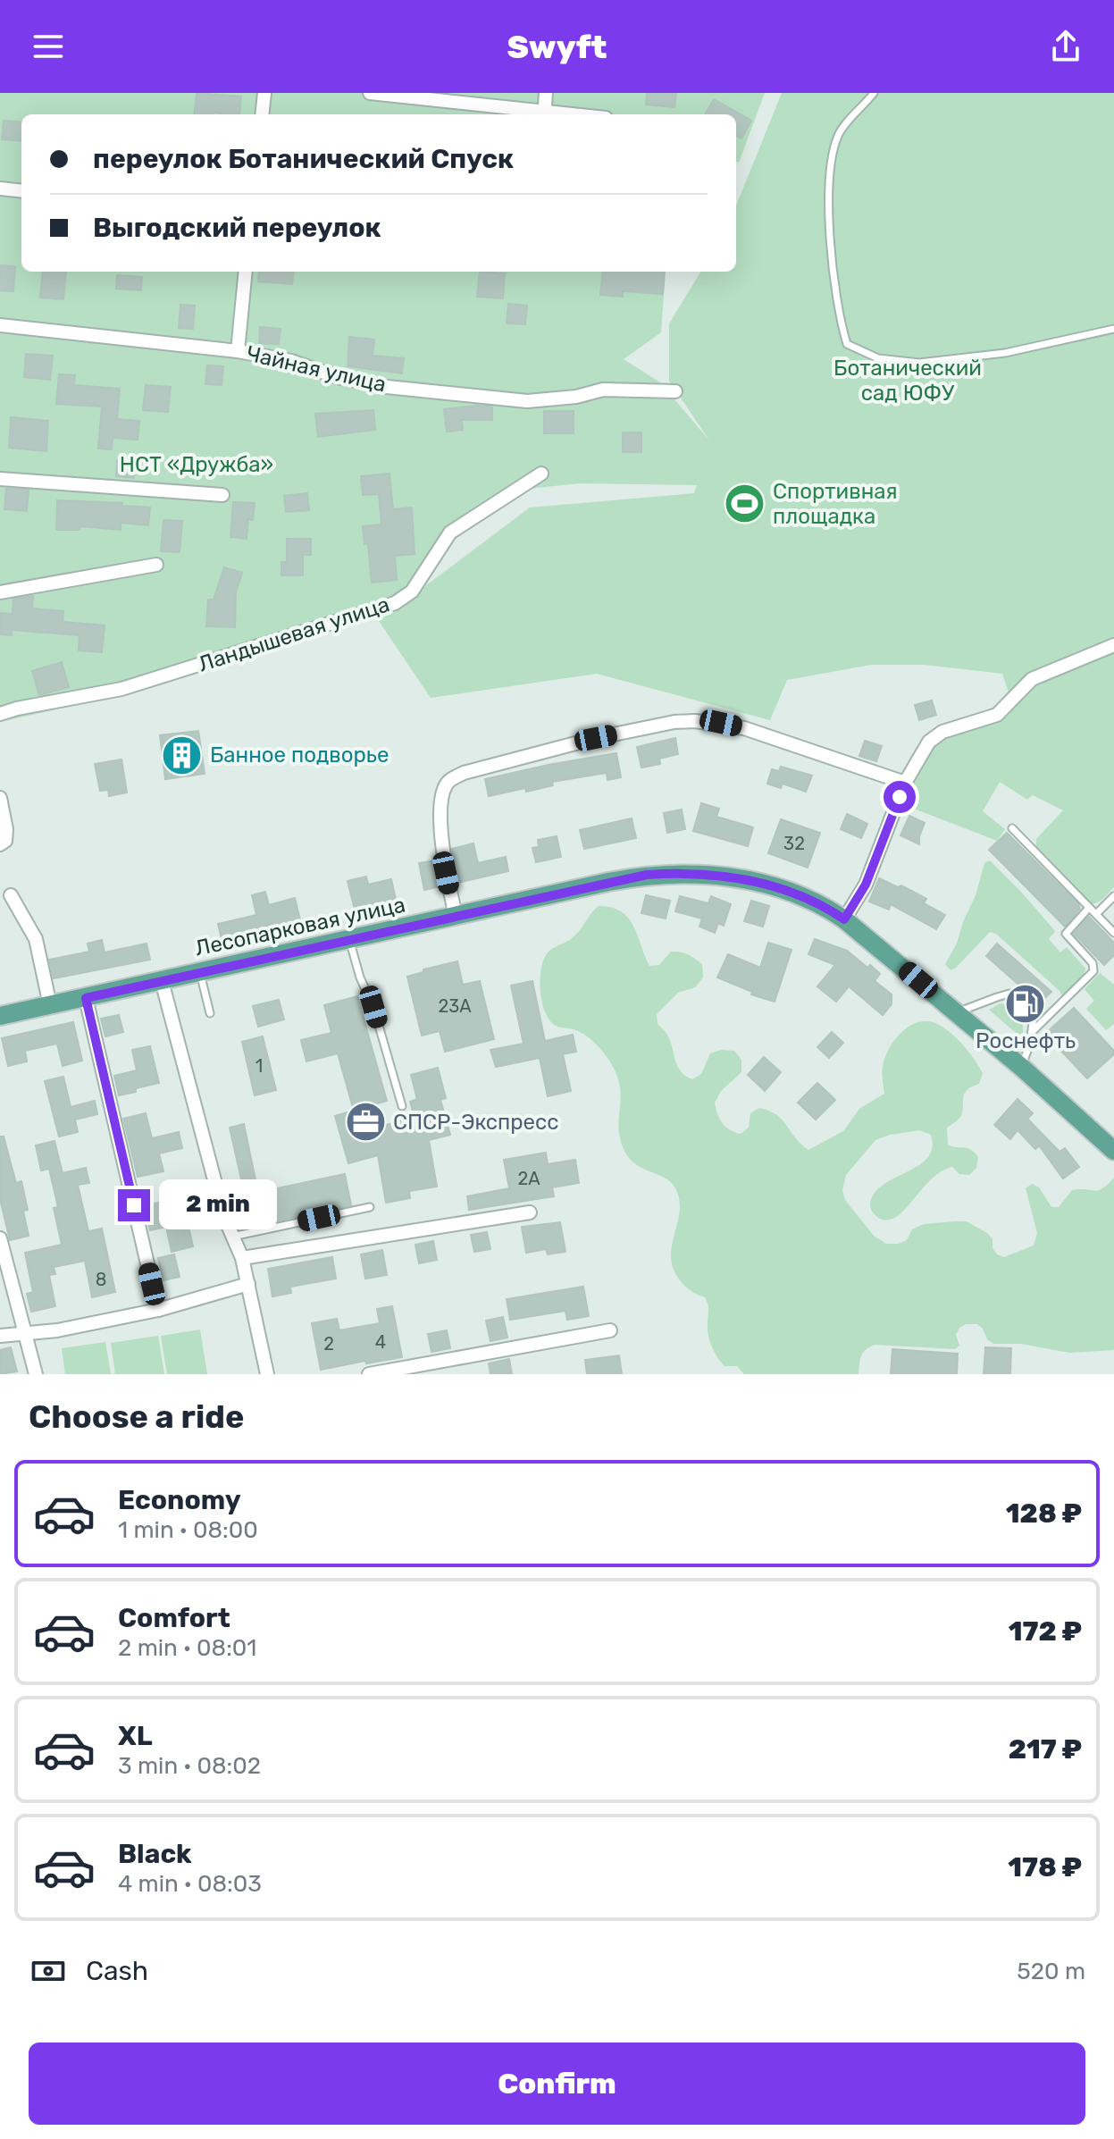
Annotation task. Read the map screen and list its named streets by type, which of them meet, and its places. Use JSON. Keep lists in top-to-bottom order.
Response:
{
  "streets": {
    "main road": ["Лесопарковая улица"],
    "street": ["Чайная улица", "Ландышевая улица"]
  },
  "parks": ["Ботанический сад ЮФУ", "НСТ «Дружба»"],
  "places": {
    "sports": ["Спортивная площадка"],
    "building": ["Банное подворье"],
    "fuel station": ["Роснефть"],
    "office": ["СПСР-Экспресс"]
  },
  "house_numbers": [
    "32",
    "23А",
    "1",
    "2А",
    "8",
    "4",
    "2"
  ],
  "page": {
    "header": "Swyft",
    "banner": ["переулок Ботанический Спуск", "Выгодский переулок"],
    "bubble": "2 min",
    "heading": "Choose a ride",
    "list": [
      {
        "name": "Economy",
        "note": "1 min · 08:00",
        "value": "128 ₽"
      },
      {
        "name": "Comfort",
        "note": "2 min · 08:01",
        "value": "172 ₽"
      },
      {
        "name": "XL",
        "note": "3 min · 08:02",
        "value": "217 ₽"
      },
      {
        "name": "Black",
        "note": "4 min · 08:03",
        "value": "178 ₽"
      }
    ],
    "pay": ["Cash", "520 m"],
    "buttons": "Confirm"
  }
}
